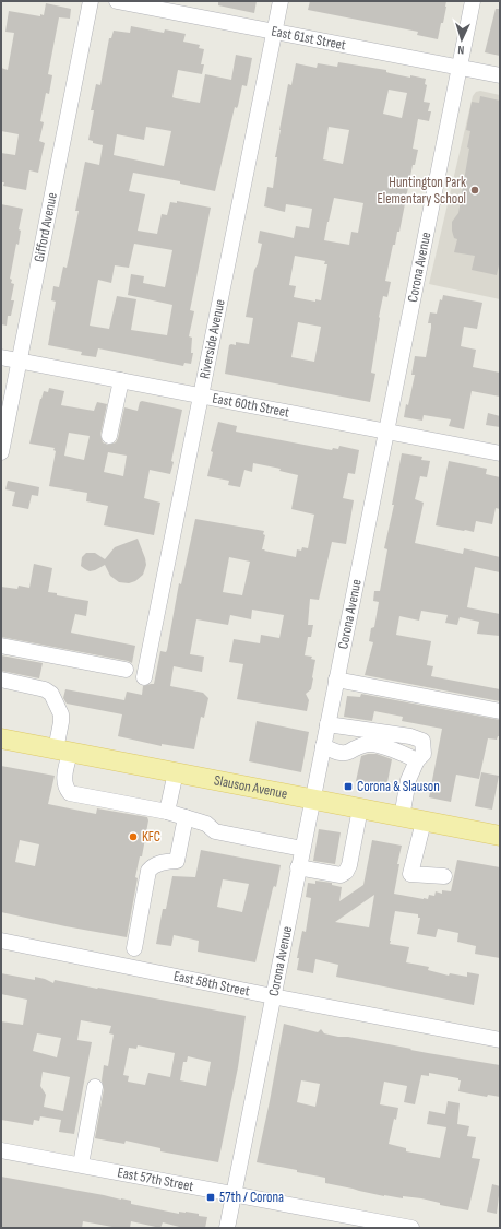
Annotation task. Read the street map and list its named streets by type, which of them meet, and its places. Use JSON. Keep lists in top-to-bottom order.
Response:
{
  "streets": {
    "main road": ["Slauson Avenue"],
    "street": [
      "East 61st Street",
      "Gifford Avenue",
      "Corona Avenue",
      "Riverside Avenue",
      "East 60th Street",
      "East 58th Street",
      "East 57th Street"
    ]
  },
  "crossings": [
    ["East 61st Street", "Corona Avenue"],
    ["East 61st Street", "Riverside Avenue"],
    ["Gifford Avenue", "East 60th Street"],
    ["Corona Avenue", "East 60th Street"],
    ["Corona Avenue", "Slauson Avenue"],
    ["Corona Avenue", "East 58th Street"],
    ["Corona Avenue", "East 57th Street"],
    ["Riverside Avenue", "East 60th Street"]
  ],
  "places": {
    "other": ["Huntington Park Elementary School", "KFC"],
    "transit": ["Corona & Slauson", "57th / Corona"]
  },
  "north": "bottom"
}
